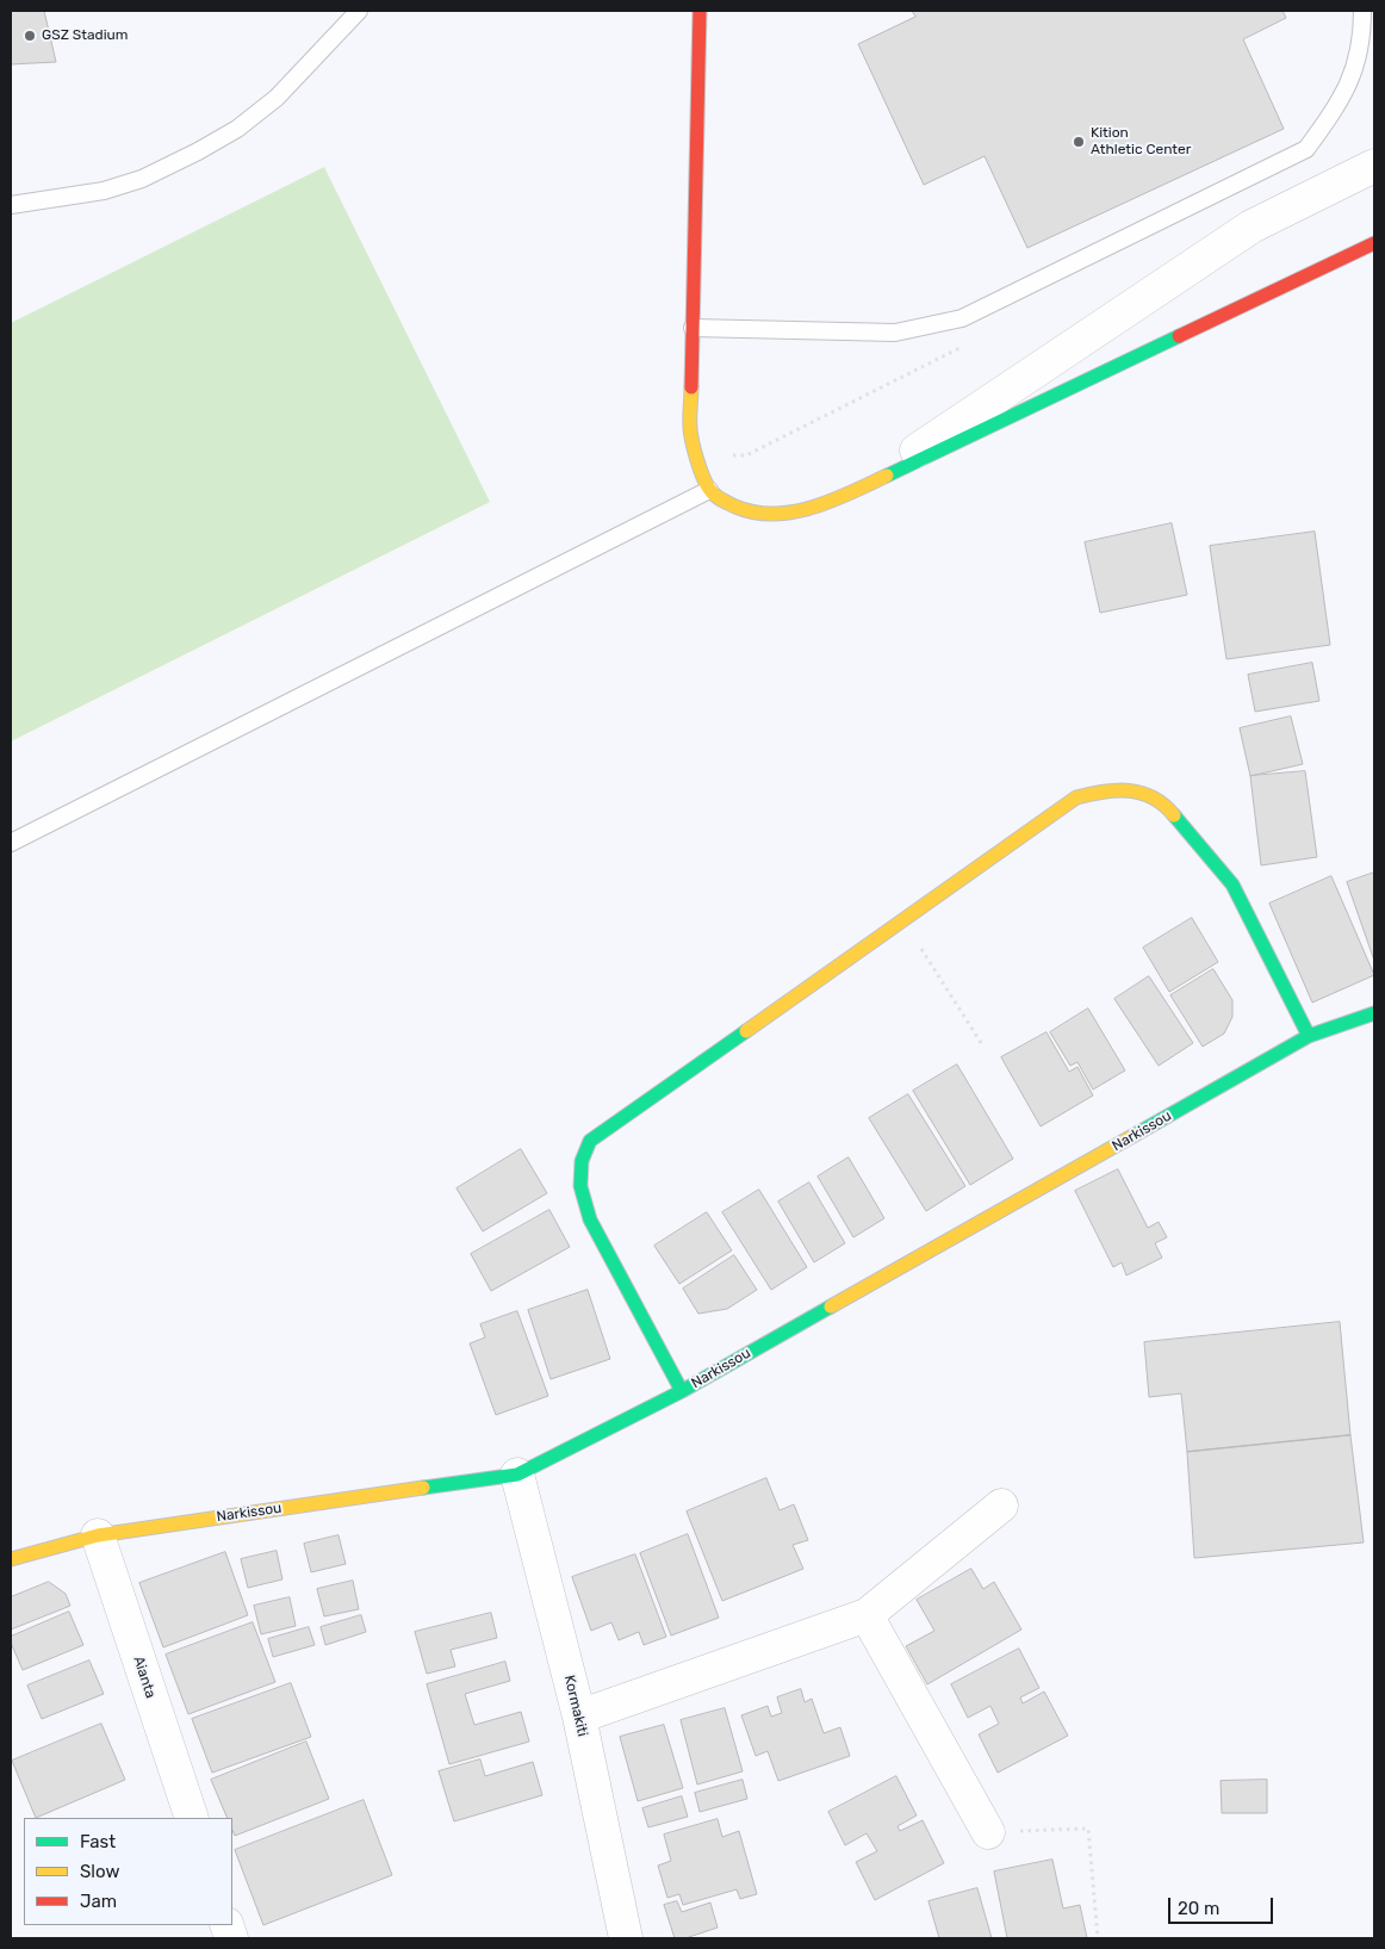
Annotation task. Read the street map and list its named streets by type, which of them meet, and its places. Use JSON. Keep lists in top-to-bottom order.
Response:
{
  "streets": {
    "street": ["Narkissou", "Aianta", "Kormakiti"]
  },
  "crossings": [
    ["Narkissou", "Aianta"],
    ["Narkissou", "Kormakiti"]
  ],
  "places": ["GSZ Stadium", "Kition Athletic Center"],
  "legend": ["Fast", "Slow", "Jam"],
  "scale_bar": "20 m"
}
